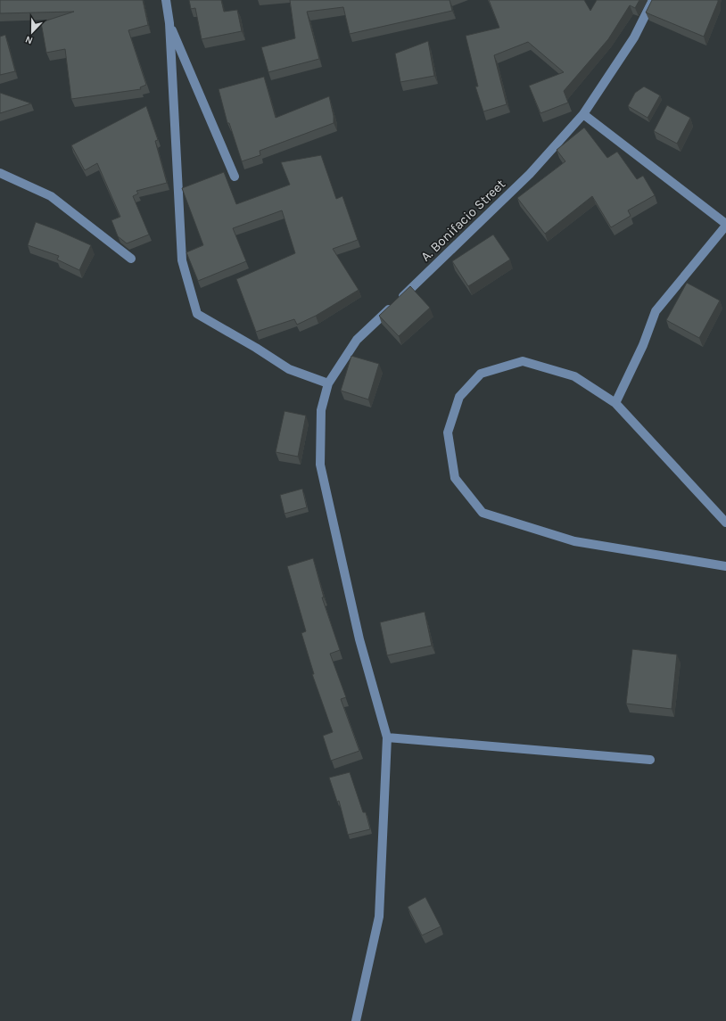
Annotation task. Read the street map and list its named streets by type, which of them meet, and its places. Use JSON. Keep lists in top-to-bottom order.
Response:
{
  "streets": {
    "street": ["A. Bonifacio Street"]
  },
  "north": "bottom"
}
